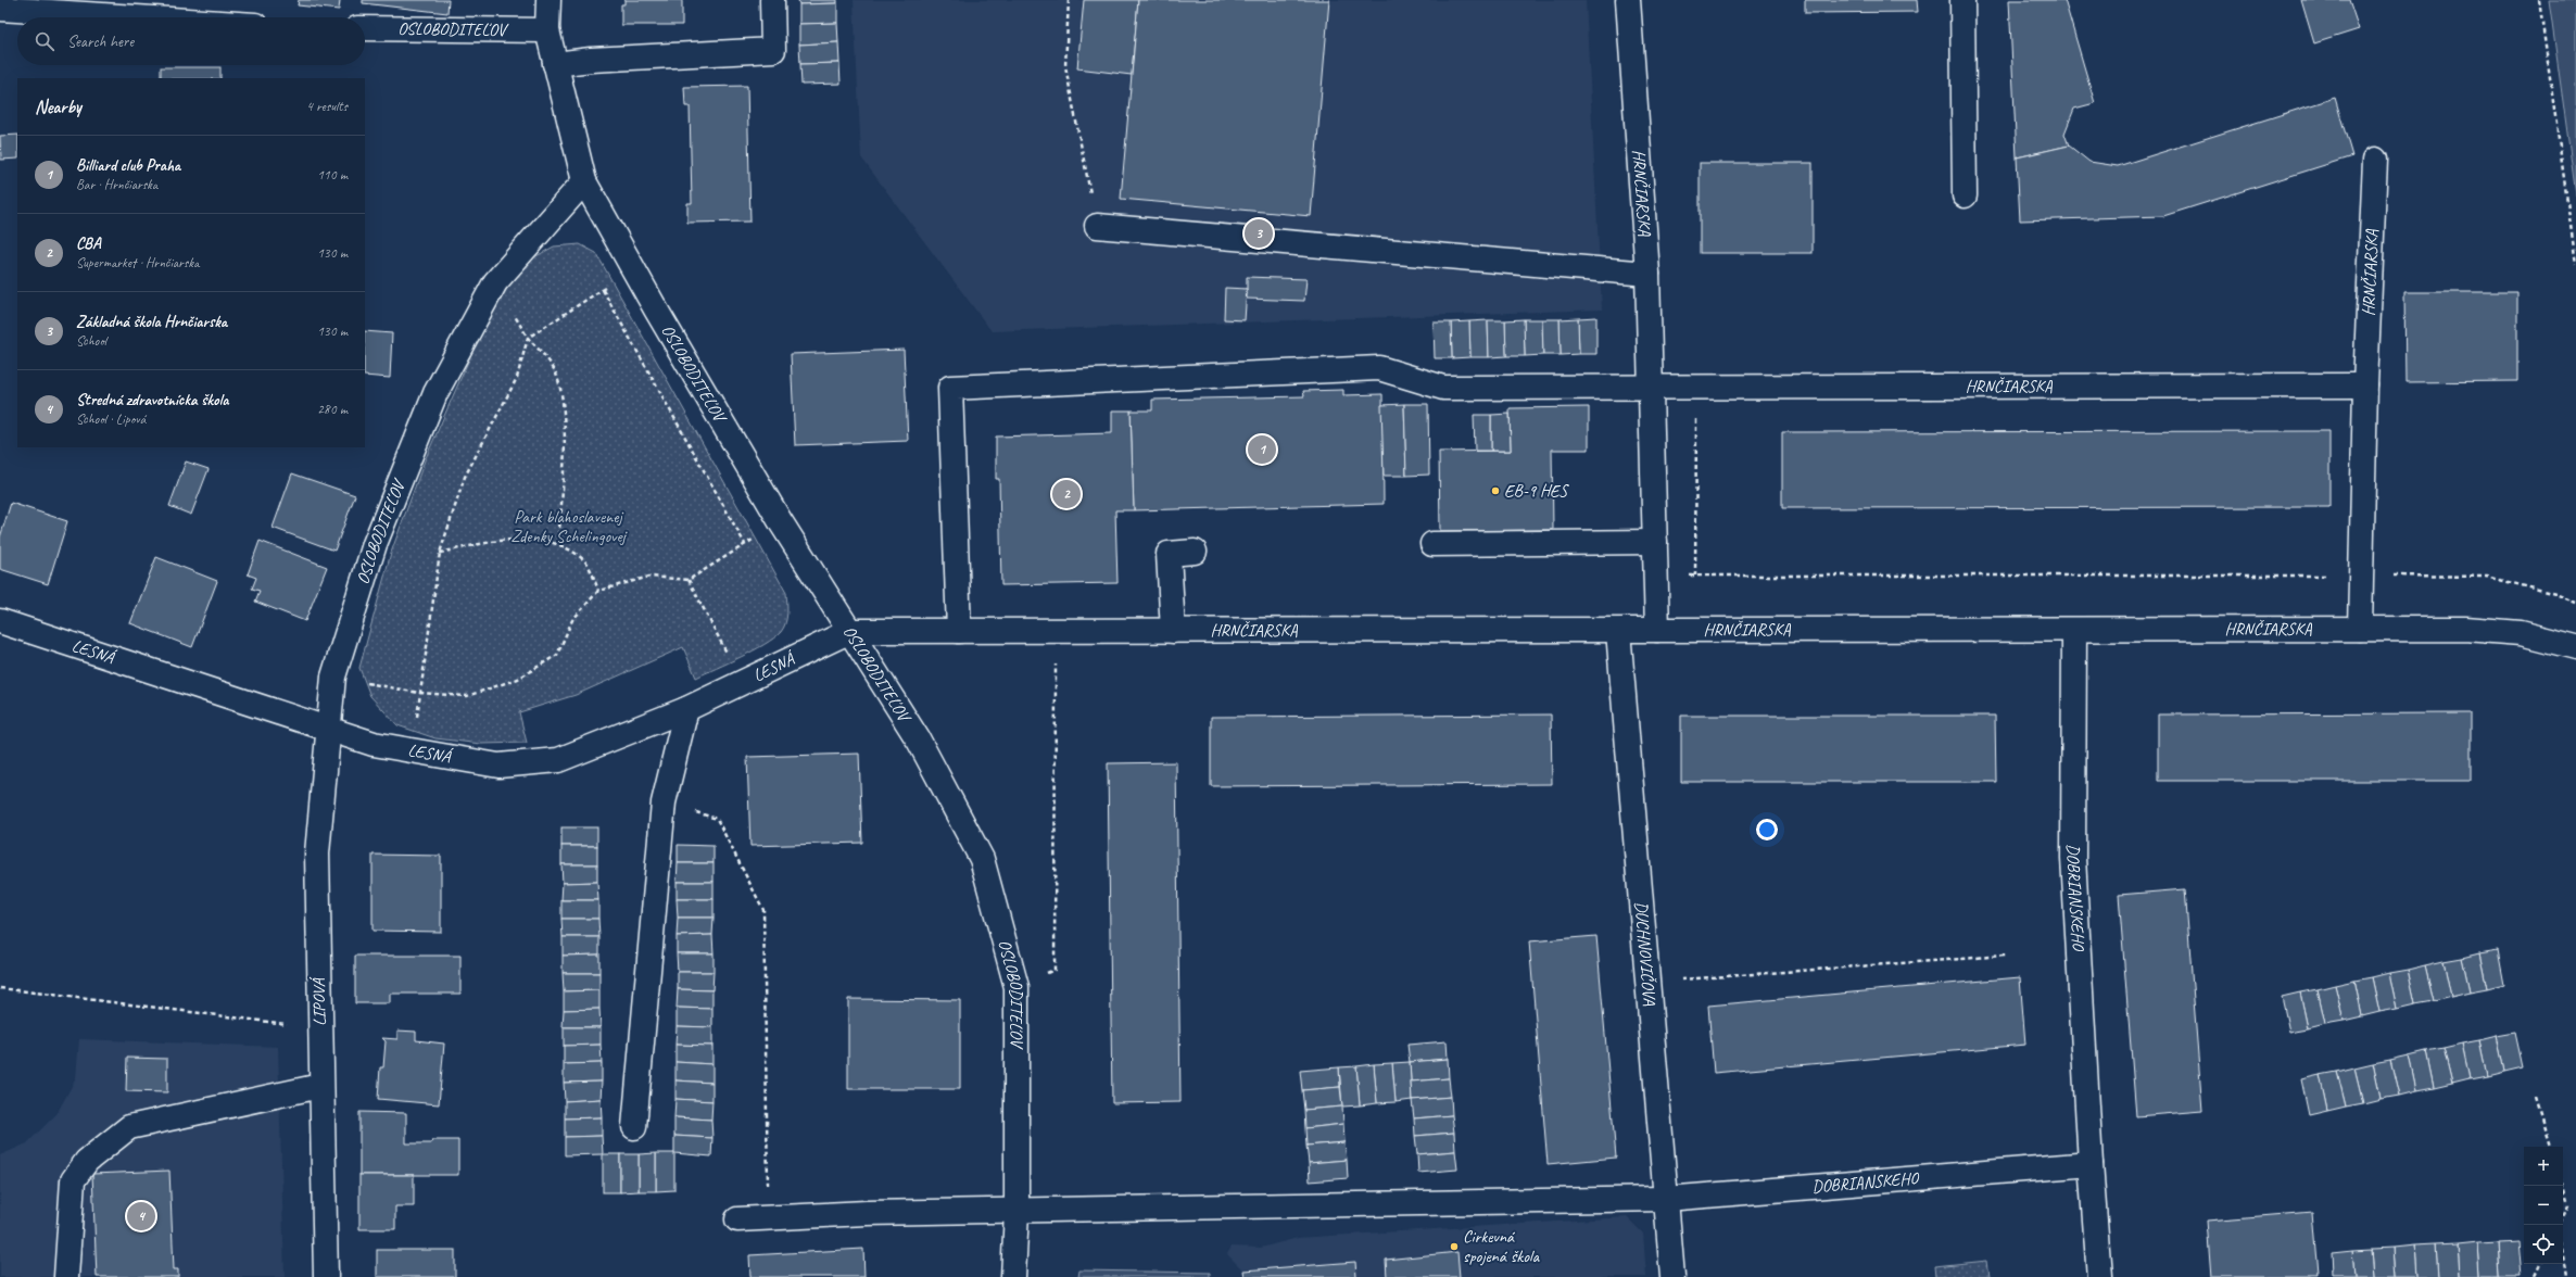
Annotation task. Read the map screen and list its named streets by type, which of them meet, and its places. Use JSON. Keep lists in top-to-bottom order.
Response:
{
  "streets": {
    "street": [
      "OSLOBODITEĽOV",
      "HRNČIARSKA",
      "LESNÁ",
      "DOBRIANSKEHO",
      "DUCHNOVIČOVA",
      "LIPOVÁ"
    ]
  },
  "crossings": [
    ["OSLOBODITEĽOV", "HRNČIARSKA"],
    ["OSLOBODITEĽOV", "LESNÁ"],
    ["OSLOBODITEĽOV", "DOBRIANSKEHO"],
    ["OSLOBODITEĽOV", "LIPOVÁ"],
    ["HRNČIARSKA", "LESNÁ"],
    ["HRNČIARSKA", "DOBRIANSKEHO"],
    ["HRNČIARSKA", "DUCHNOVIČOVA"],
    ["LESNÁ", "LIPOVÁ"],
    ["DOBRIANSKEHO", "DUCHNOVIČOVA"]
  ],
  "parks": ["Park blahoslavenej Zdenky Schelingovej"],
  "places": ["EB-9 HES", "Cirkevná spojená škola"],
  "page": {
    "search": "Search here",
    "heading": ["Nearby", "4 results"],
    "list": [
      {
        "mark": "1",
        "name": "Billiard club Praha",
        "note": "Bar · Hrnčiarska",
        "value": "110 m"
      },
      {
        "mark": "2",
        "name": "CBA",
        "note": "Supermarket · Hrnčiarska",
        "value": "130 m"
      },
      {
        "mark": "3",
        "name": "Základná škola Hrnčiarska",
        "note": "School",
        "value": "130 m"
      },
      {
        "mark": "4",
        "name": "Stredná zdravotnícka škola",
        "note": "School · Lipová",
        "value": "280 m"
      }
    ],
    "pins": [
      "3",
      "1",
      "2",
      "4"
    ],
    "map_buttons": ["+", "−"]
  }
}
